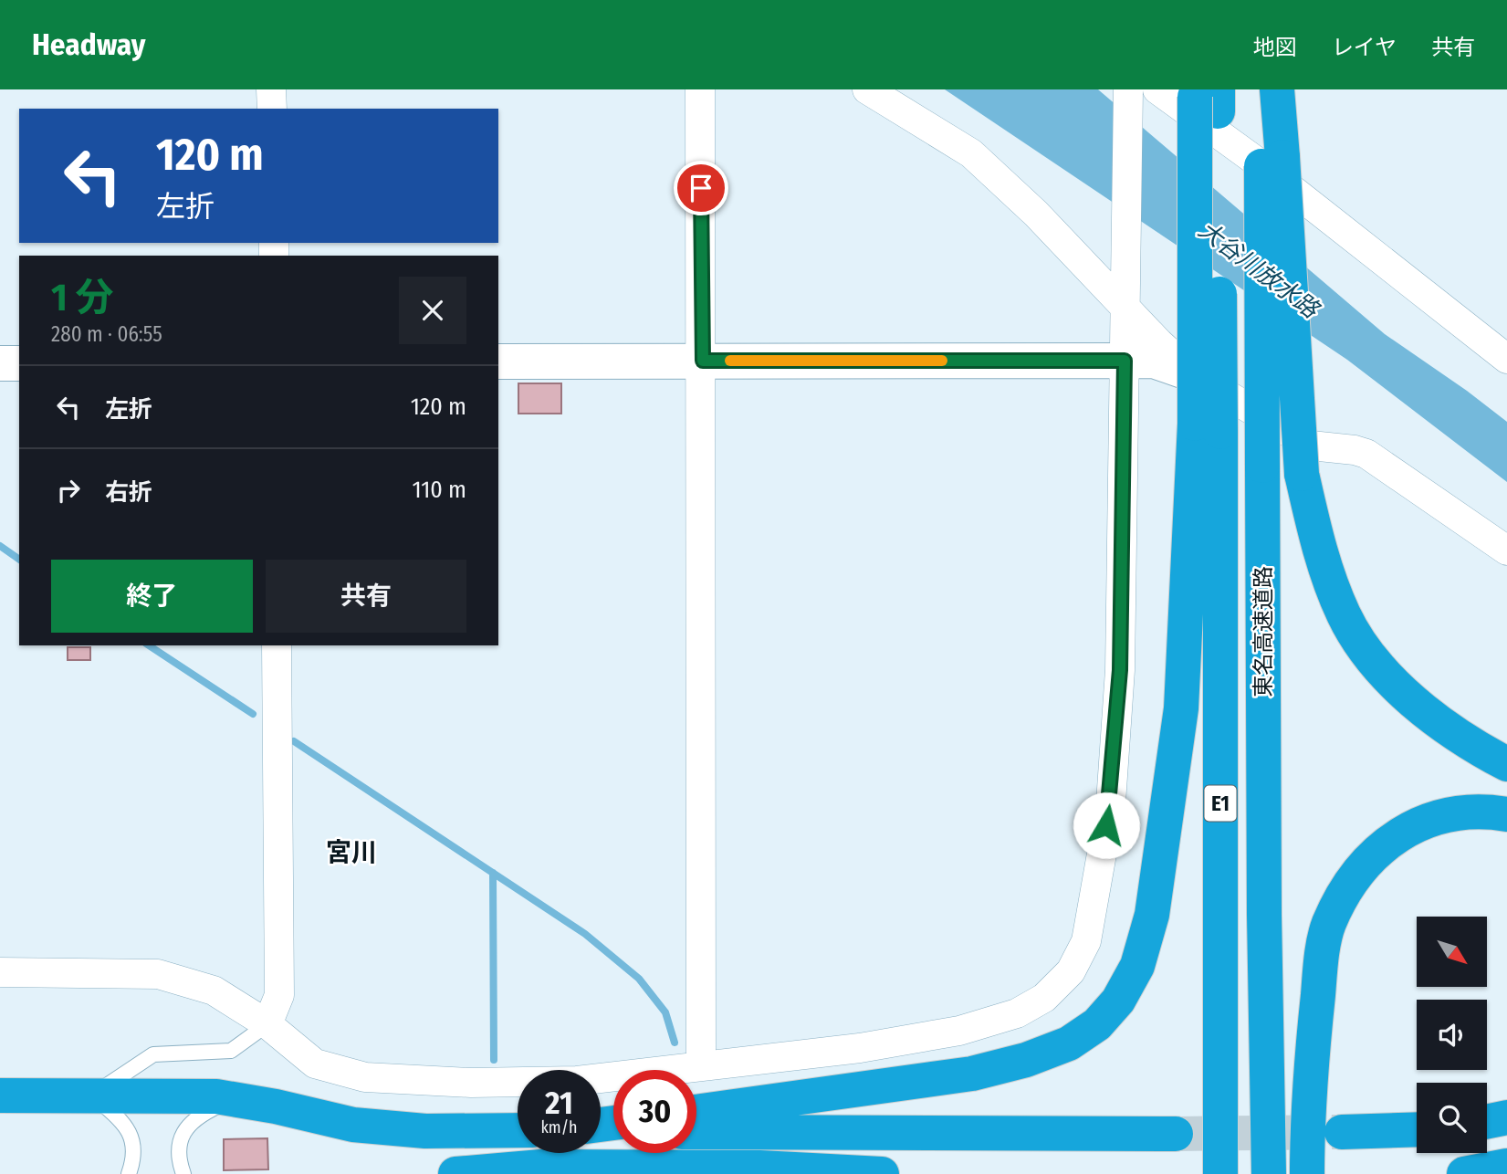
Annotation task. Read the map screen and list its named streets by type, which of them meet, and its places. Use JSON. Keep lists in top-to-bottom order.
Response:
{
  "streets": {
    "highway": ["東名高速道路", "E1"]
  },
  "districts": ["宮川"],
  "water": ["大谷川放水路"],
  "north": "bottom right",
  "page": {
    "header": "Headway",
    "nav": ["地図", "レイヤ", "共有"],
    "turn": ["120 m", "左折"],
    "heading": ["1 分", "280 m · 06:55"],
    "list": [
      {
        "name": "左折",
        "value": "120 m"
      },
      {
        "name": "右折",
        "value": "110 m"
      }
    ],
    "buttons": ["終了", "共有"],
    "speed": "21 km/h",
    "limit": "30"
  }
}
